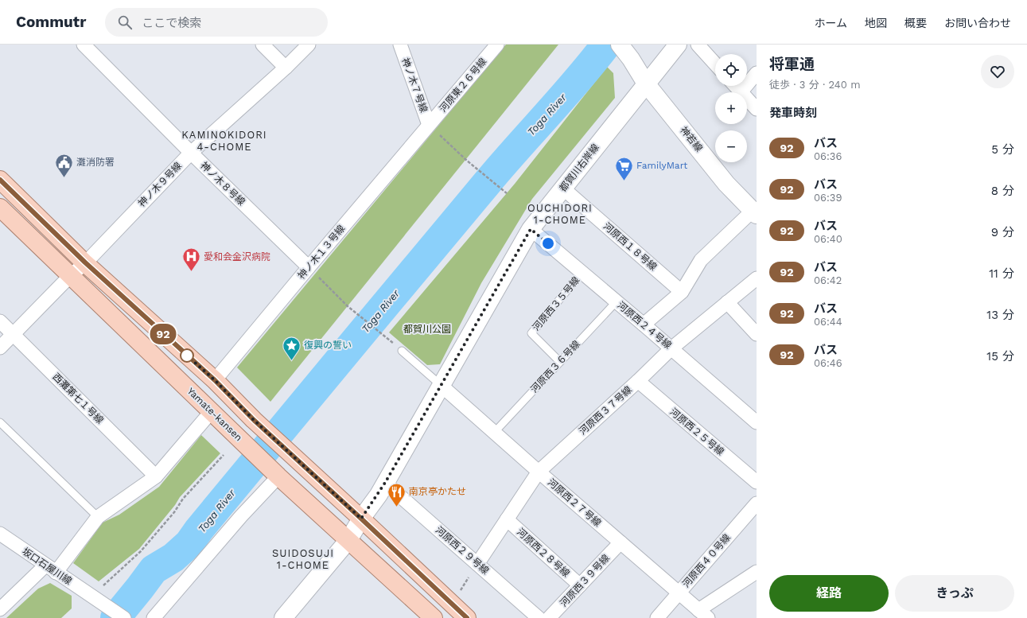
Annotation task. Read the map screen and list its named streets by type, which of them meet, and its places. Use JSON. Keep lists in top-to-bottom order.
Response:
{
  "streets": {
    "main road": ["Yamate-kansen"],
    "street": [
      "神ノ木７号線",
      "河原東２６号線",
      "神若線",
      "都賀川右岸線",
      "神ノ木８号線",
      "神ノ木９号線",
      "河原西１８号線",
      "神ノ木１３号線",
      "河原西２４号線",
      "西灘第七１号線",
      "河原西３７号線",
      "河原西２５号線",
      "河原西２７号線",
      "河原西２９号線",
      "河原西２８号線",
      "河原西４０号線",
      "坂口石屋川線",
      "河原西３９号線"
    ],
    "lane": ["河原西３５号線", "河原西３６号線"]
  },
  "crossings": [
    ["神ノ木７号線", "河原東２６号線"],
    ["神ノ木７号線", "神ノ木１３号線"],
    ["河原東２６号線", "神ノ木１３号線"],
    ["神若線", "都賀川右岸線"],
    ["都賀川右岸線", "河原西１８号線"],
    ["都賀川右岸線", "河原西２４号線"],
    ["都賀川右岸線", "Yamate-kansen"],
    ["都賀川右岸線", "河原西２７号線"],
    ["都賀川右岸線", "河原西２９号線"],
    ["神ノ木８号線", "神ノ木９号線"],
    ["神ノ木８号線", "神ノ木１３号線"],
    ["神ノ木９号線", "西灘第七１号線"],
    ["神ノ木９号線", "Yamate-kansen"],
    ["河原西３５号線", "河原西２４号線"],
    ["河原西３５号線", "河原西３６号線"],
    ["河原西２４号線", "河原西３６号線"],
    ["河原西２４号線", "河原西３７号線"],
    ["河原西３６号線", "河原西２７号線"],
    ["河原西３７号線", "河原西２５号線"],
    ["河原西３７号線", "河原西２７号線"],
    ["河原西３７号線", "河原西２９号線"],
    ["河原西３７号線", "河原西２８号線"],
    ["河原西２７号線", "河原西４０号線"],
    ["河原西２７号線", "河原西３９号線"],
    ["河原西２８号線", "河原西３９号線"]
  ],
  "districts": ["KAMINOKIDORI 4-CHOME", "OUCHIDORI 1-CHOME", "SUIDOSUJI 1-CHOME"],
  "water": ["Toga River"],
  "parks": ["都賀川公園"],
  "places": {
    "public building": ["灘消防署"],
    "supermarket": ["FamilyMart"],
    "hospital": ["愛和会金沢病院"],
    "place": ["復興の誓い"],
    "restaurant": ["南京亭かたせ"]
  },
  "lines": ["bus line 92"],
  "page": {
    "header": "Commutr",
    "search": "ここで検索",
    "nav": [
      "ホーム",
      "地図",
      "概要",
      "お問い合わせ"
    ],
    "on_map": "92",
    "heading": [
      ["将軍通", "徒歩 · 3 分 · 240 m"],
      "発車時刻"
    ],
    "map_buttons": ["+", "−"],
    "list": [
      {
        "mark": "92",
        "name": "バス",
        "note": "06:36",
        "value": "5 分"
      },
      {
        "mark": "92",
        "name": "バス",
        "note": "06:39",
        "value": "8 分"
      },
      {
        "mark": "92",
        "name": "バス",
        "note": "06:40",
        "value": "9 分"
      },
      {
        "mark": "92",
        "name": "バス",
        "note": "06:42",
        "value": "11 分"
      },
      {
        "mark": "92",
        "name": "バス",
        "note": "06:44",
        "value": "13 分"
      },
      {
        "mark": "92",
        "name": "バス",
        "note": "06:46",
        "value": "15 分"
      }
    ],
    "buttons": ["経路", "きっぷ"]
  }
}
